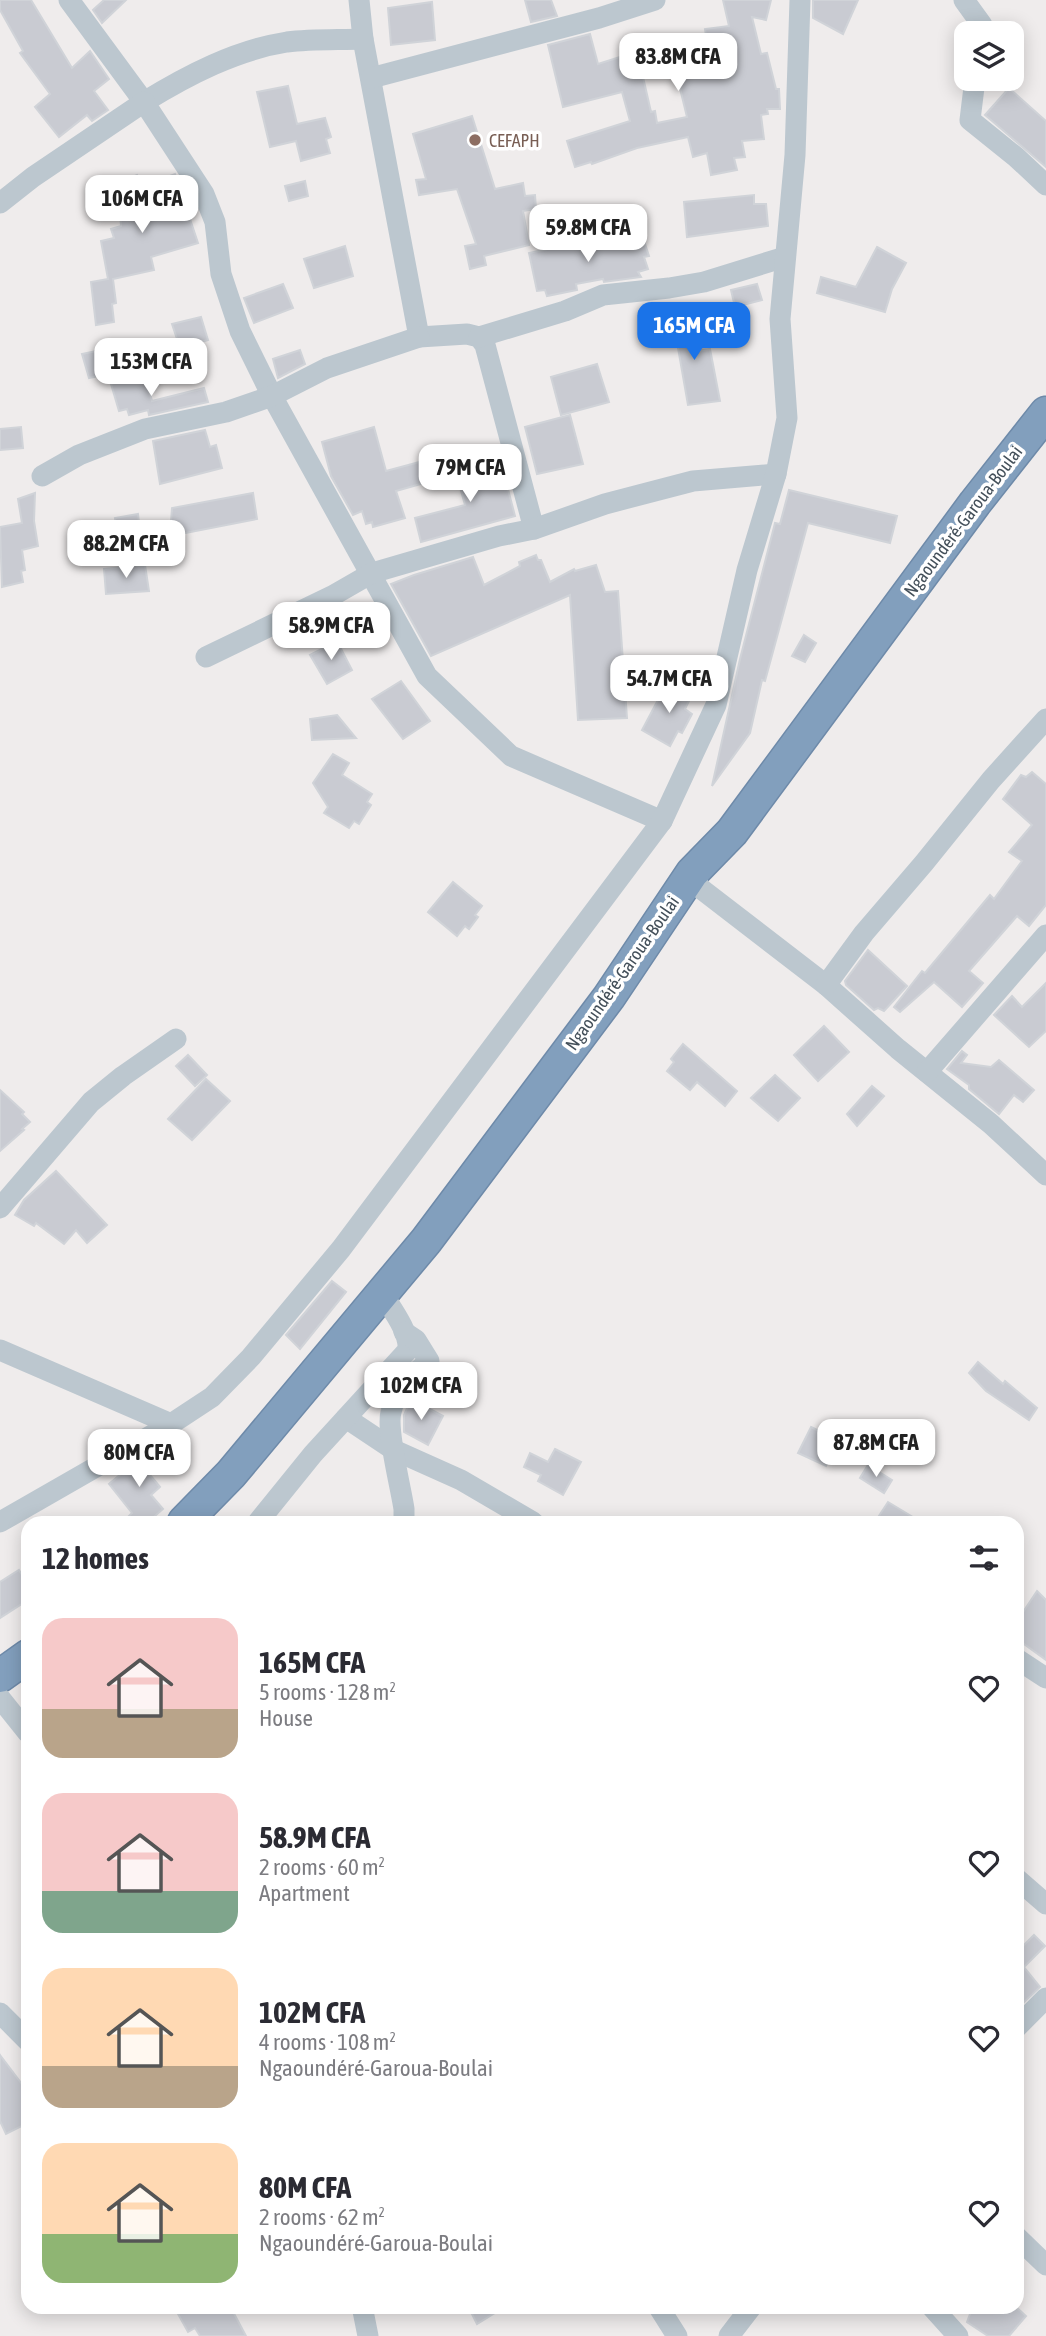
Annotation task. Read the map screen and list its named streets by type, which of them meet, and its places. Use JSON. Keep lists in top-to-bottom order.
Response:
{
  "streets": {
    "highway": ["Ngaoundéré-Garoua-Boulai"]
  },
  "places": ["CEFAPH"],
  "page": {
    "price": [
      "83.8M CFA",
      "106M CFA",
      "59.8M CFA",
      "165M CFA",
      "153M CFA",
      "79M CFA",
      "88.2M CFA",
      "58.9M CFA",
      "54.7M CFA",
      "102M CFA",
      "87.8M CFA",
      "80M CFA"
    ],
    "heading": "12 homes",
    "list": [
      {
        "name": "165M CFA",
        "note": "5 rooms · 128 m² · House"
      },
      {
        "name": "58.9M CFA",
        "note": "2 rooms · 60 m² · Apartment"
      },
      {
        "name": "102M CFA",
        "note": "4 rooms · 108 m² · Ngaoundéré-Garoua-Boulai"
      },
      {
        "name": "80M CFA",
        "note": "2 rooms · 62 m² · Ngaoundéré-Garoua-Boulai"
      }
    ]
  }
}
